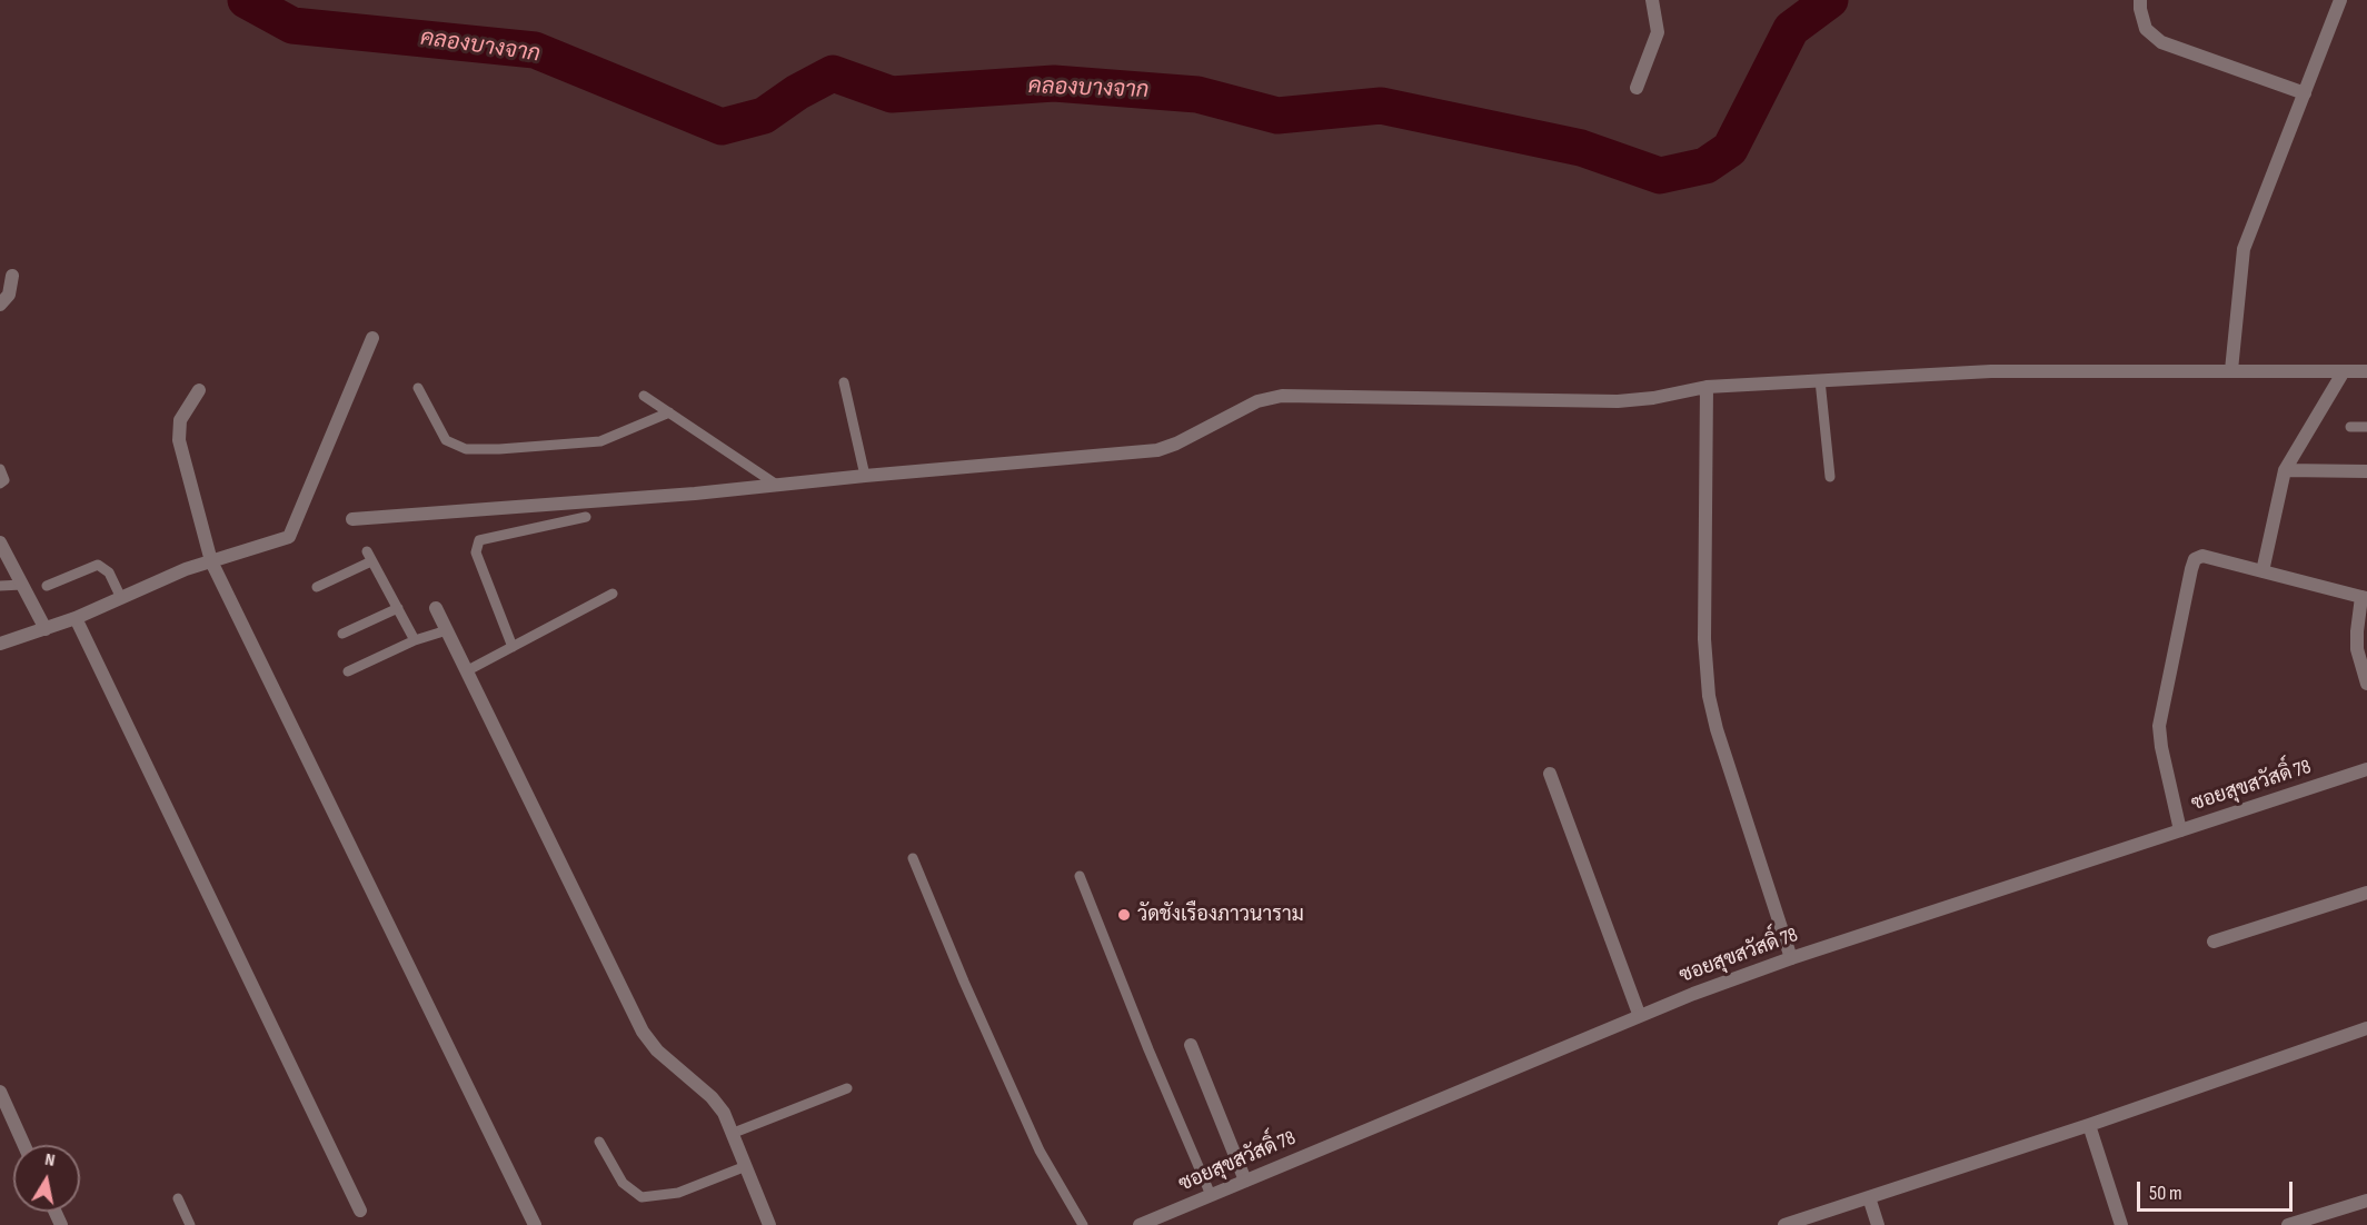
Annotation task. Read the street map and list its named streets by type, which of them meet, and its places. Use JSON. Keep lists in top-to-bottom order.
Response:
{
  "streets": {
    "street": ["ซอยสุขสวัสดิ์ 78"]
  },
  "water": ["คลองบางจาก"],
  "places": ["วัดชังเรืองภาวนาราม"],
  "scale_bar": "50 m",
  "north": "top"
}
